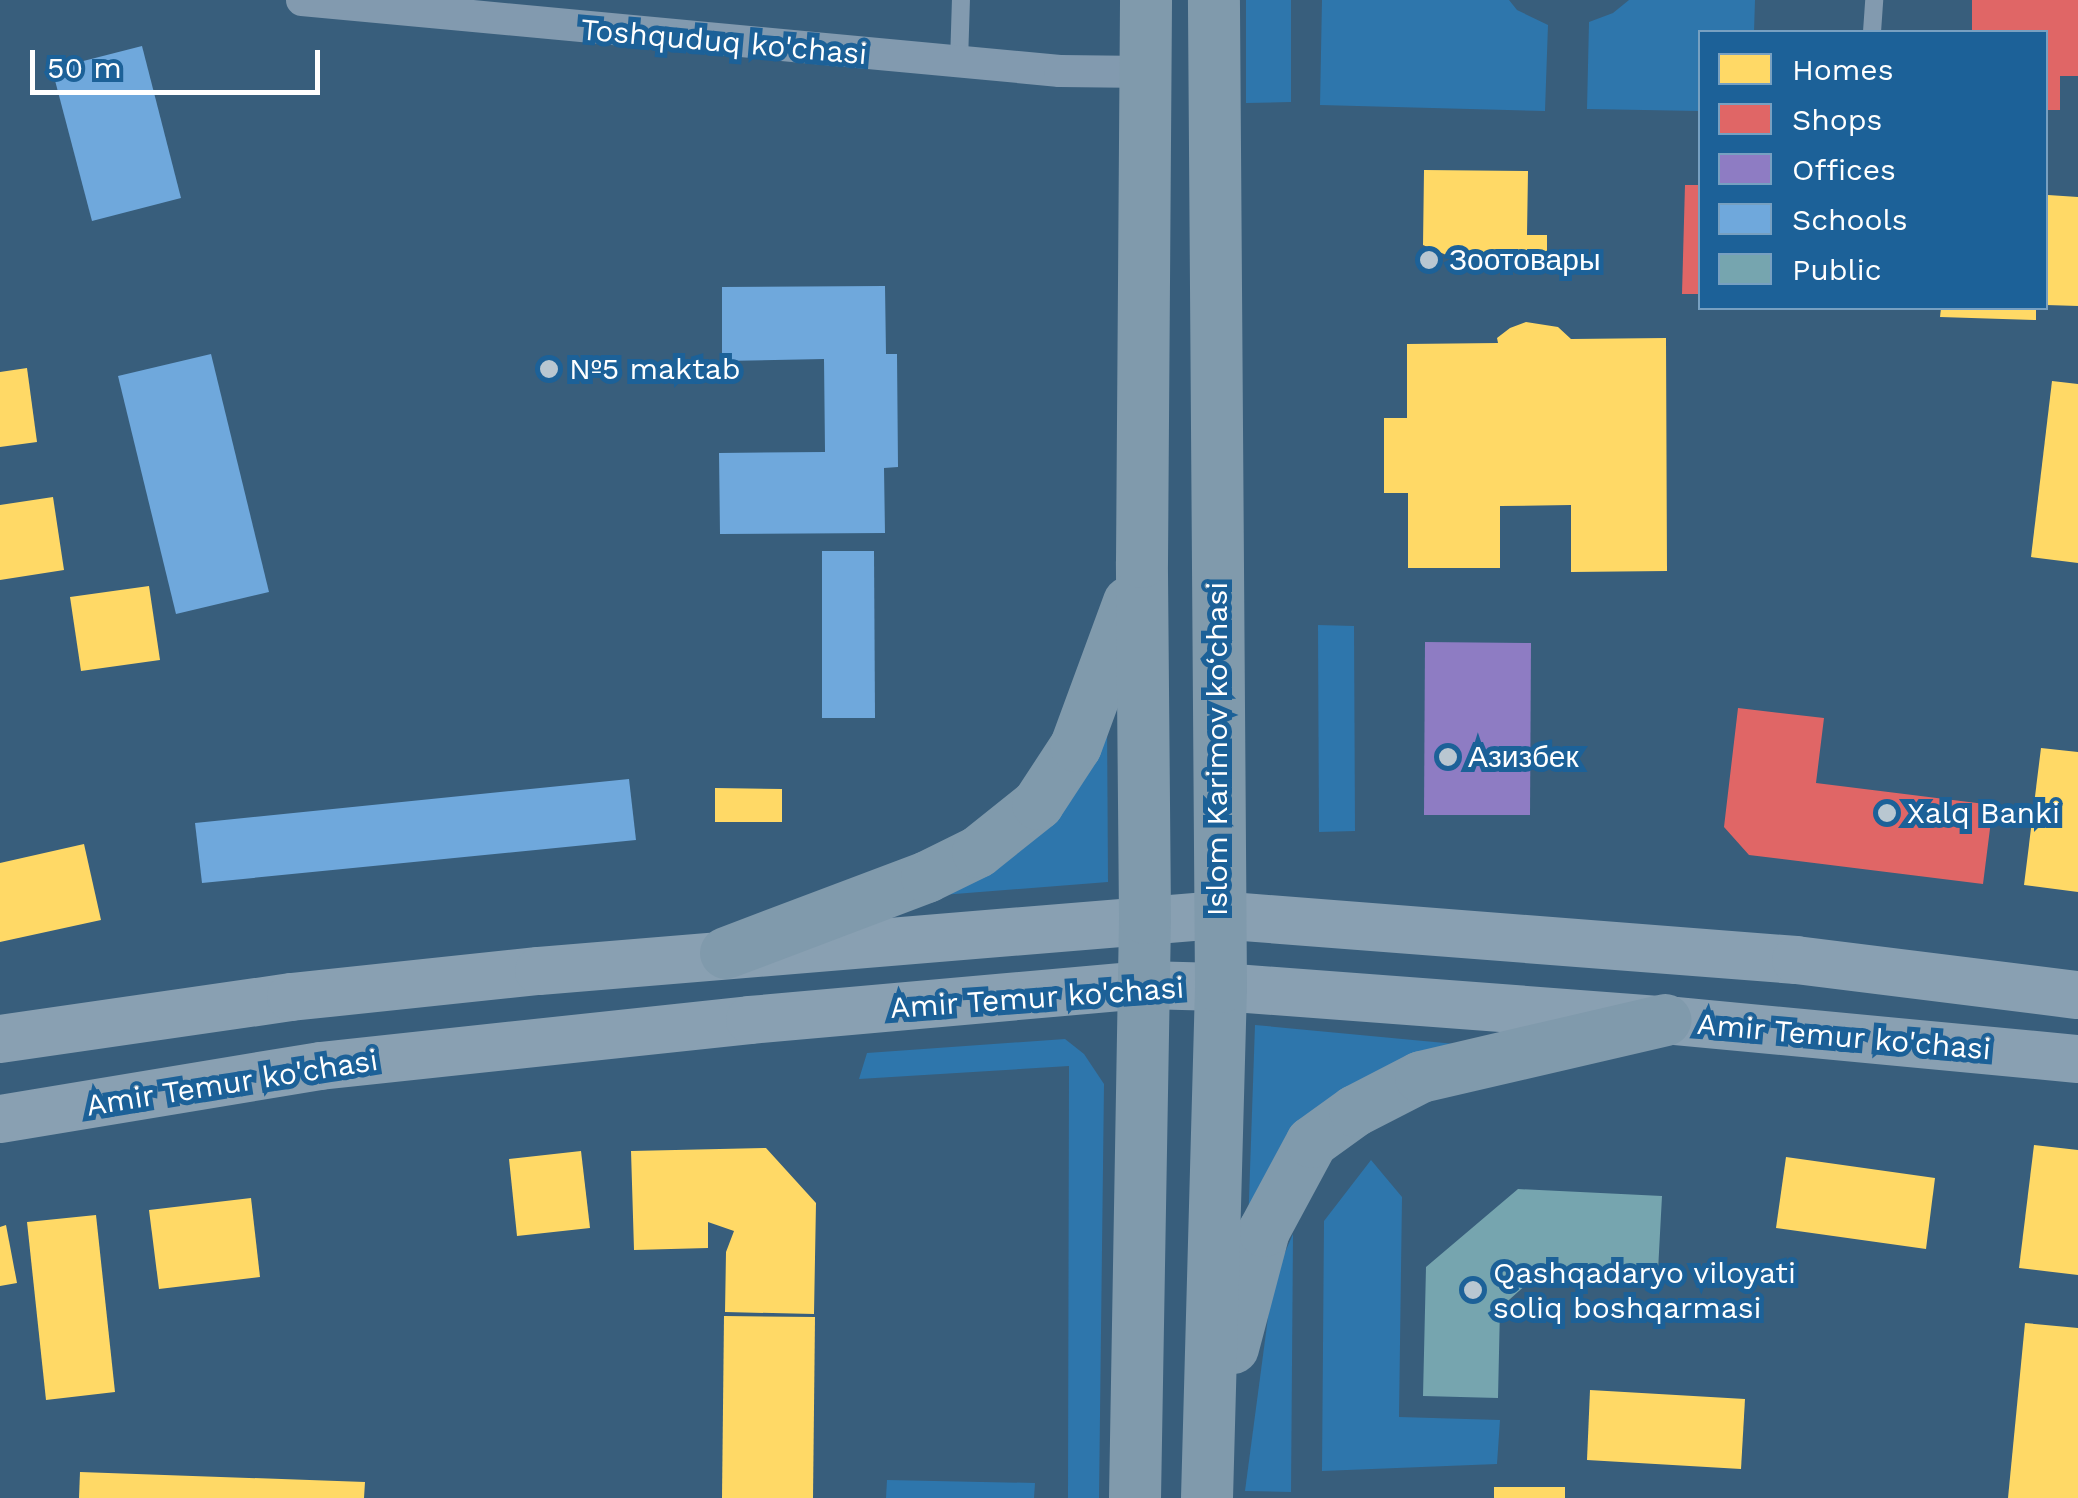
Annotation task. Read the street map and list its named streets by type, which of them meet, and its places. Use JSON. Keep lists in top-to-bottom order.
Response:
{
  "streets": {
    "main road": ["Islom Karimov ko‘chasi", "Amir Temur ko'chasi"],
    "street": ["Toshquduq ko'chasi"]
  },
  "crossings": [
    ["Islom Karimov ko‘chasi", "Amir Temur ko'chasi"]
  ],
  "places": [
    "Зоотовары",
    "№5 maktab",
    "Азизбек",
    "Xalq Banki",
    "Qashqadaryo viloyati soliq boshqarmasi"
  ],
  "legend": [
    "Homes",
    "Shops",
    "Offices",
    "Schools",
    "Public"
  ],
  "scale_bar": "50 m"
}
